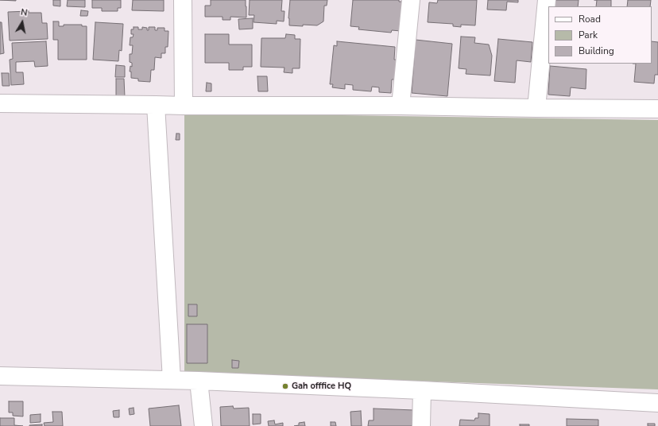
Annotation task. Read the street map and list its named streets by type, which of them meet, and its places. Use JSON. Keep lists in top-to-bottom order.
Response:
{
  "places": ["Gah offfice HQ"],
  "legend": ["Road", "Park", "Building"],
  "north": "top"
}
